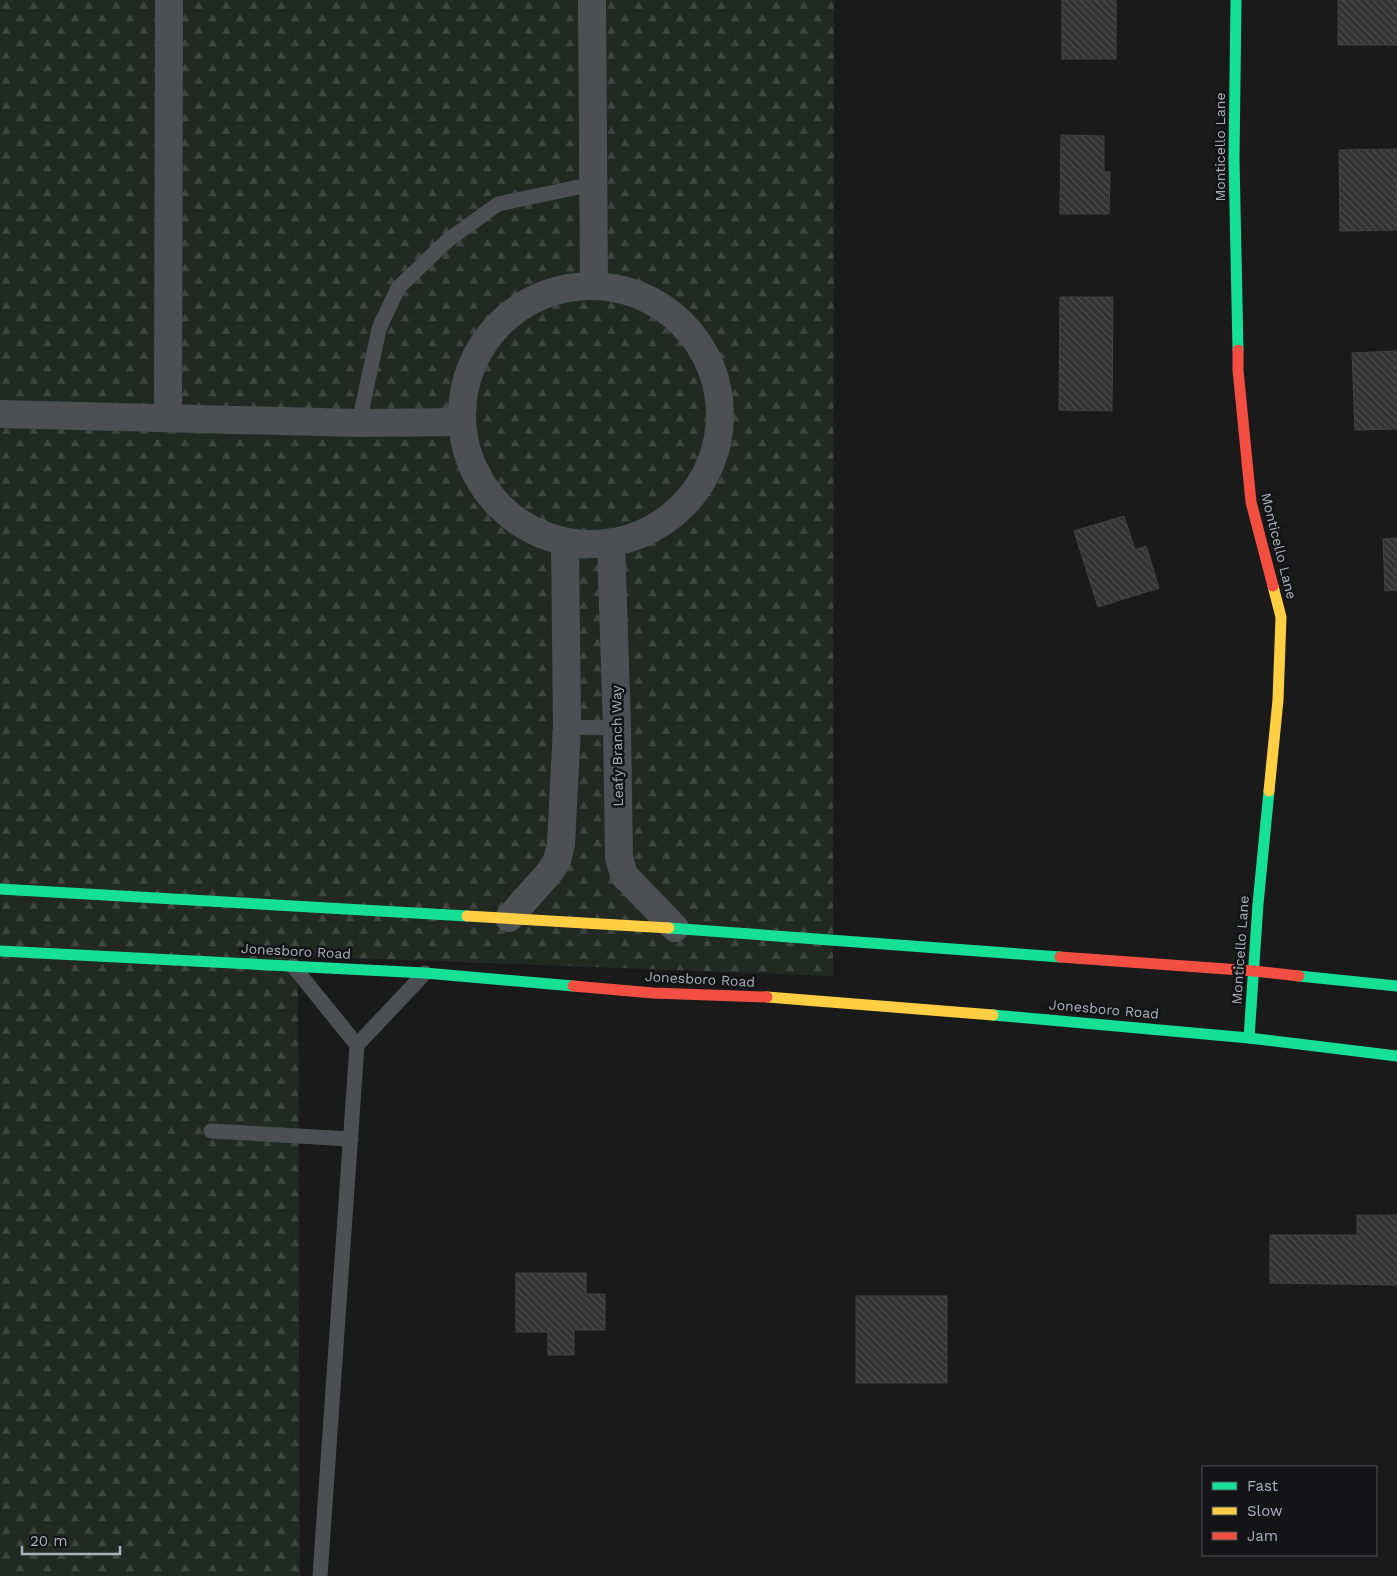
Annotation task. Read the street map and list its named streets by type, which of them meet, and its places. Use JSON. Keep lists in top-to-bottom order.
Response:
{
  "streets": {
    "main road": ["Monticello Lane", "Jonesboro Road"],
    "street": ["Leafy Branch Way"]
  },
  "crossings": [
    ["Monticello Lane", "Jonesboro Road"]
  ],
  "legend": ["Fast", "Slow", "Jam"],
  "scale_bar": "20 m"
}
